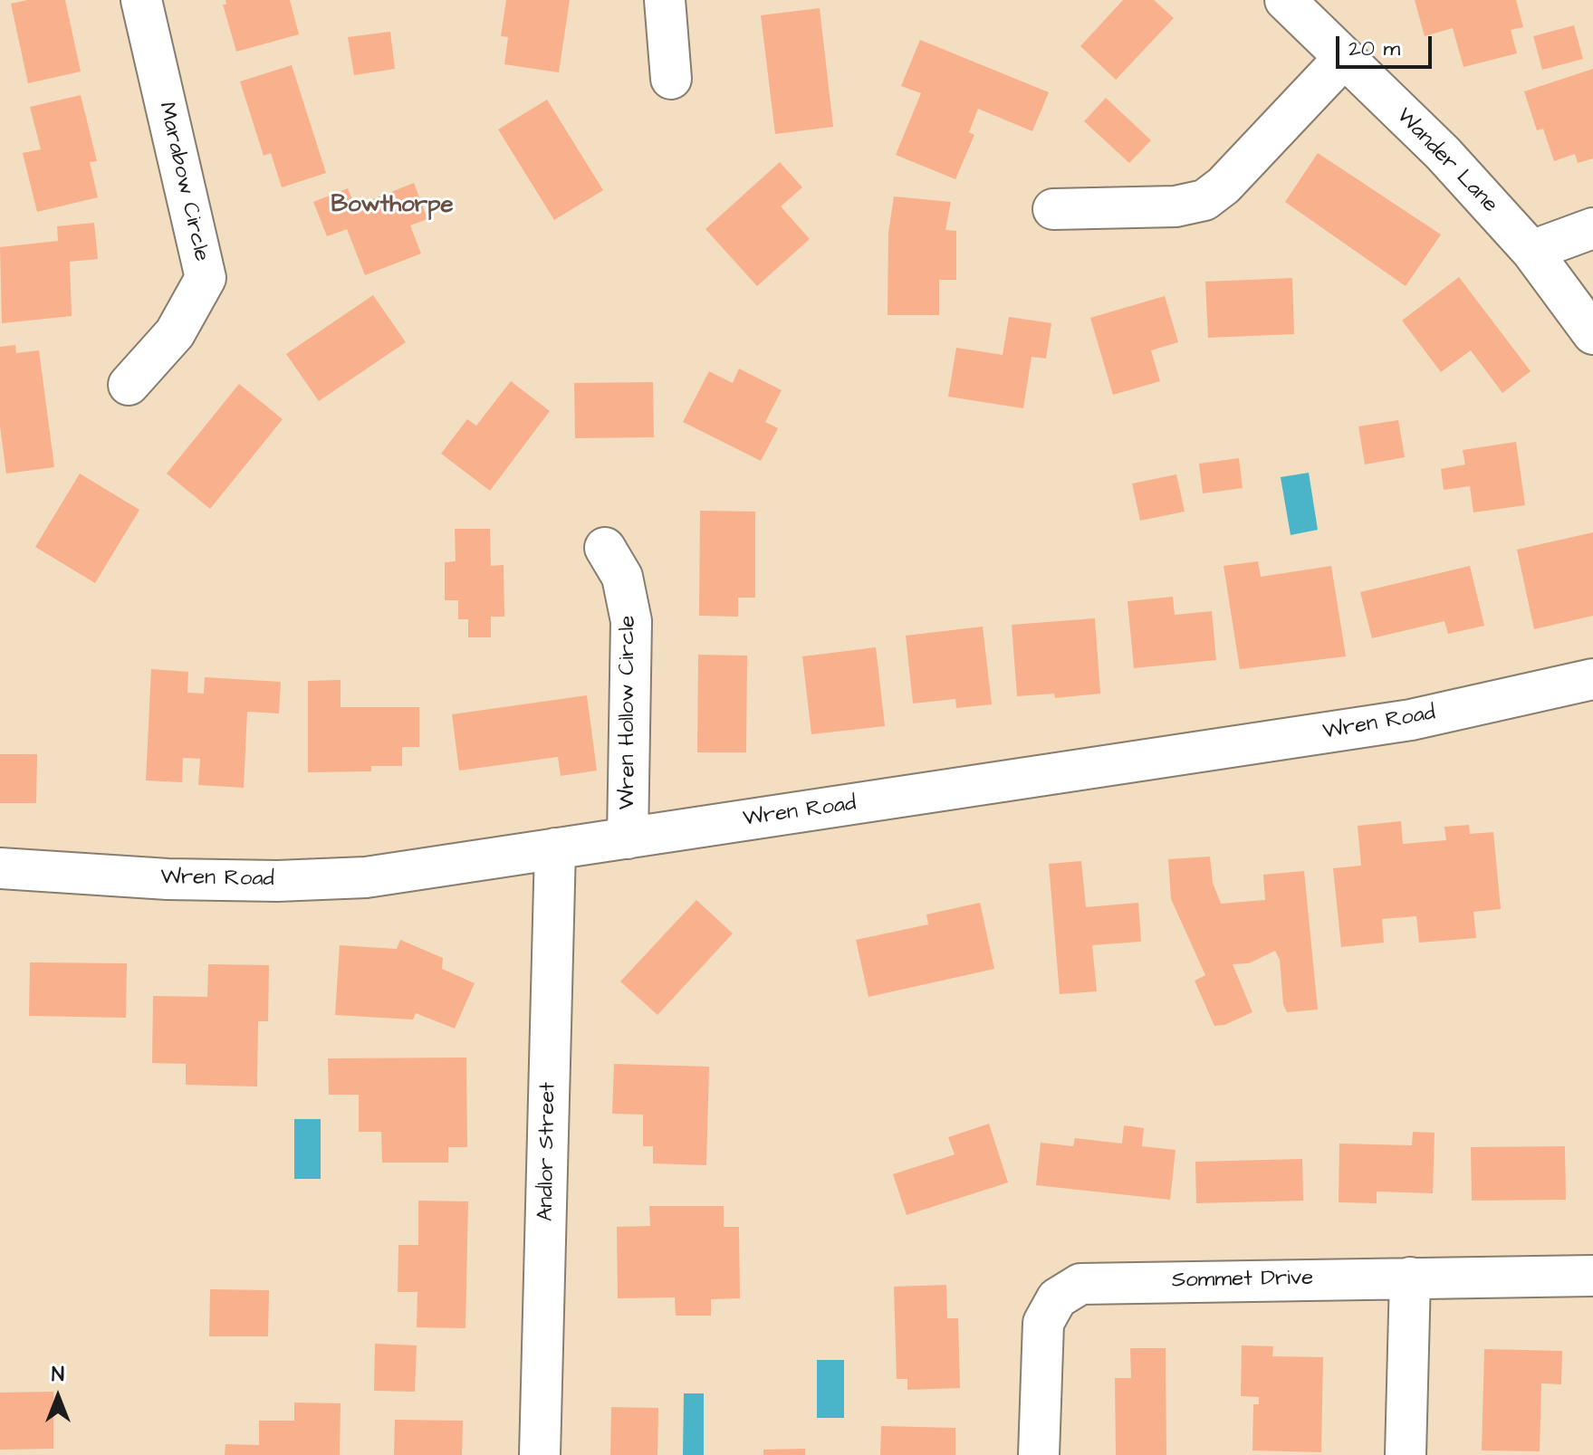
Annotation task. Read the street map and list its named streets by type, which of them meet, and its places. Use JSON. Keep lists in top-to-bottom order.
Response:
{
  "streets": {
    "street": [
      "Wander Lane",
      "Marabow Circle",
      "Wren Hollow Circle",
      "Wren Road",
      "Andlor Street",
      "Sommet Drive"
    ]
  },
  "crossings": [
    ["Wren Hollow Circle", "Wren Road"],
    ["Wren Road", "Andlor Street"]
  ],
  "districts": ["Bowthorpe"],
  "scale_bar": "20 m",
  "north": "top"
}
